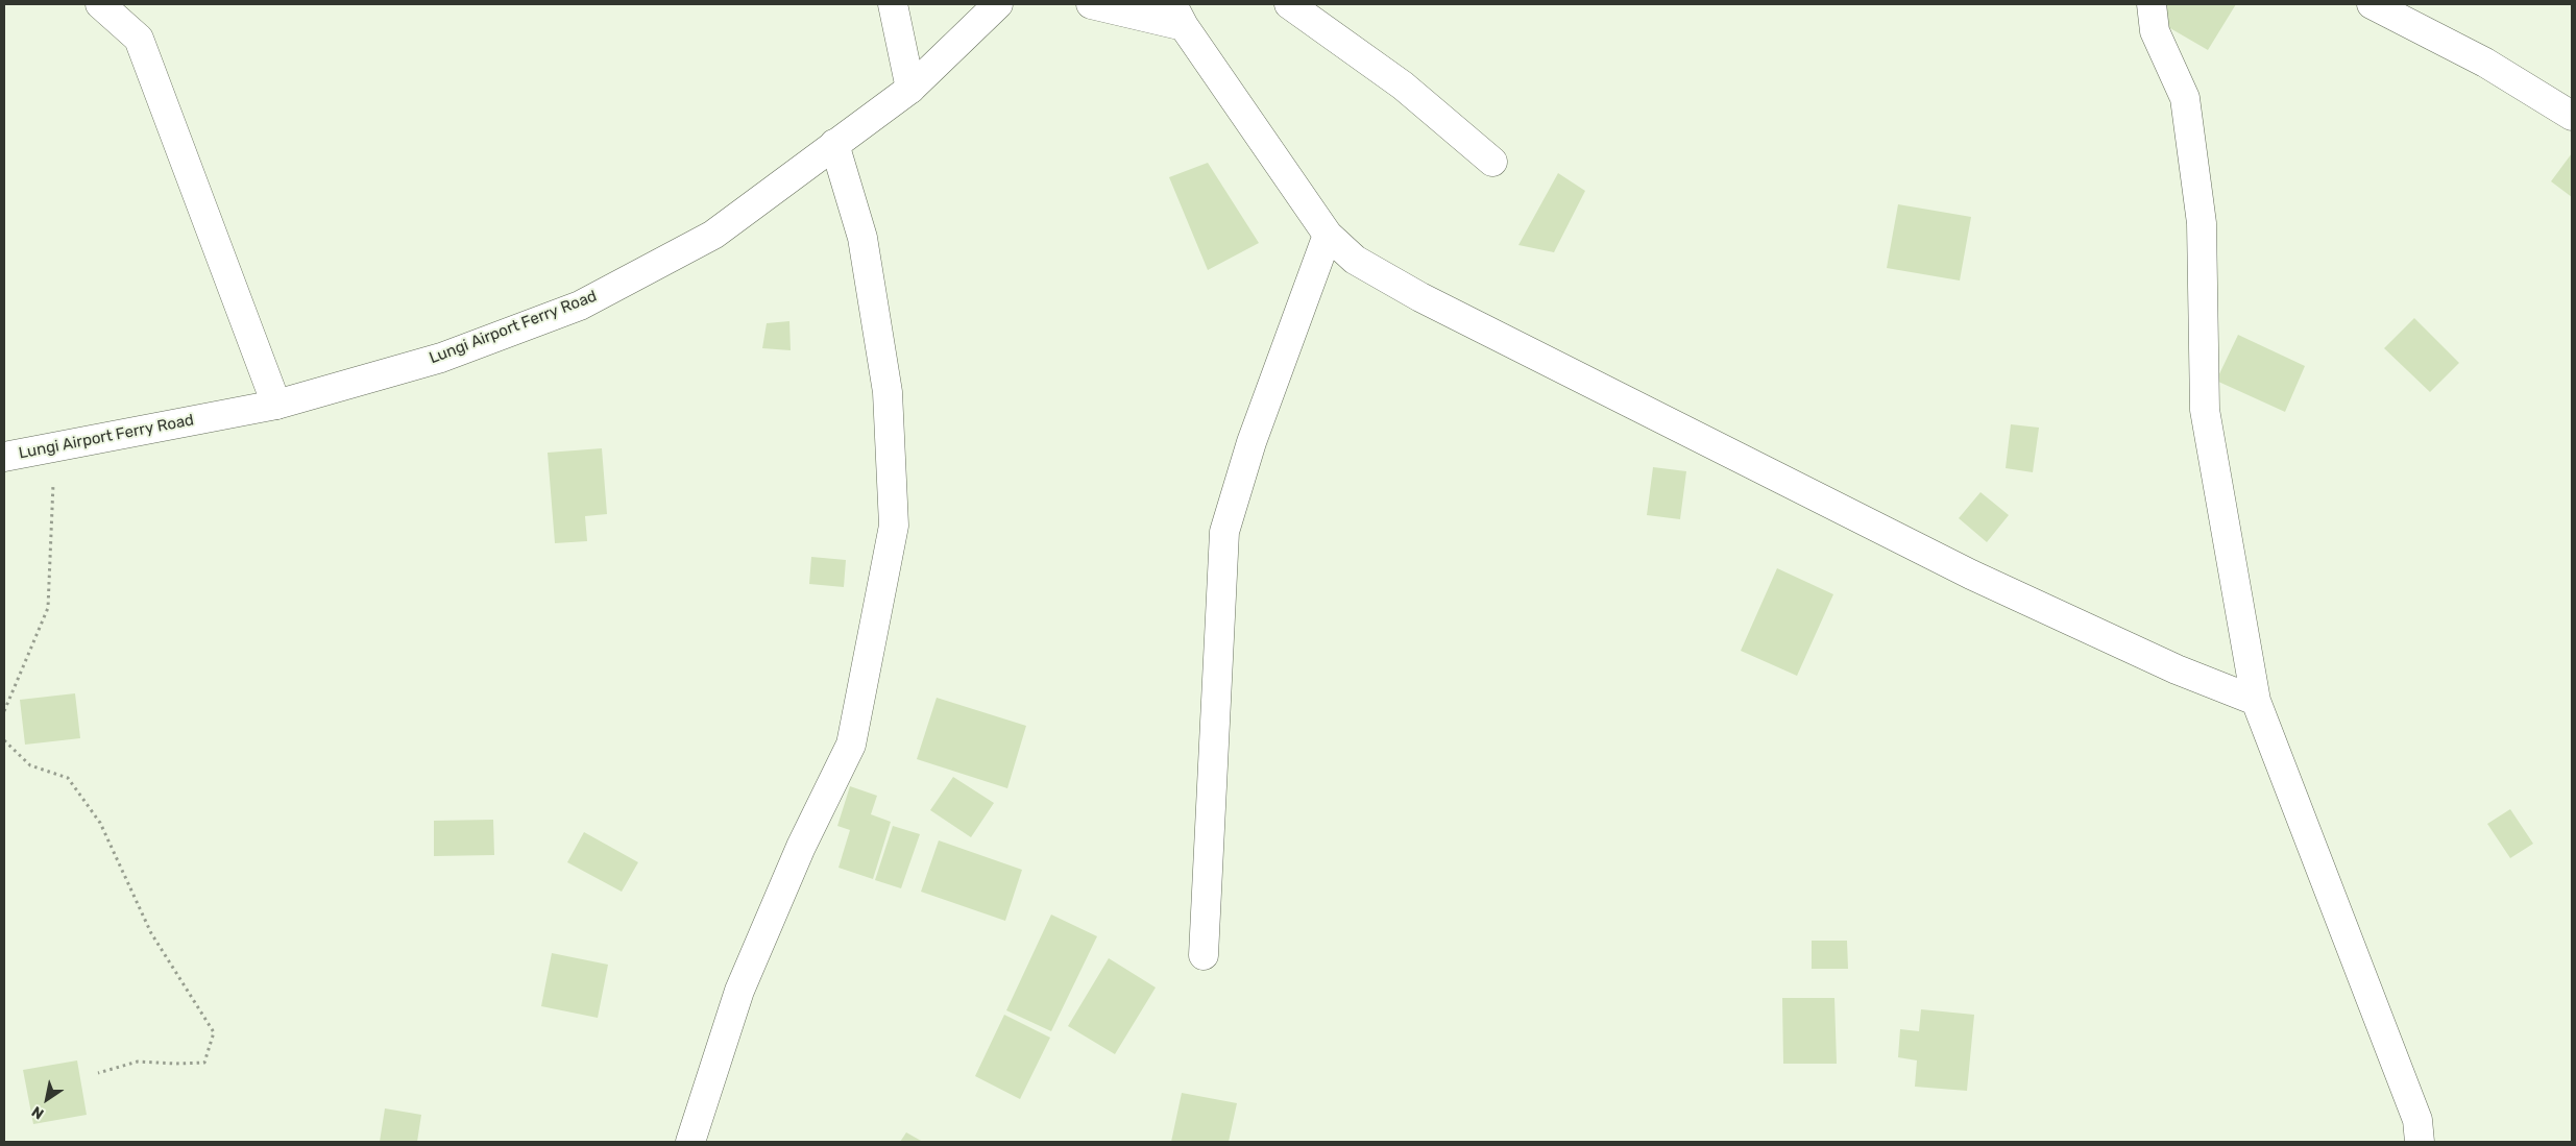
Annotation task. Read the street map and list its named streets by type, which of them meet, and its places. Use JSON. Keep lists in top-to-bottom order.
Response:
{
  "streets": {
    "street": ["Lungi Airport Ferry Road"]
  },
  "north": "bottom left"
}
